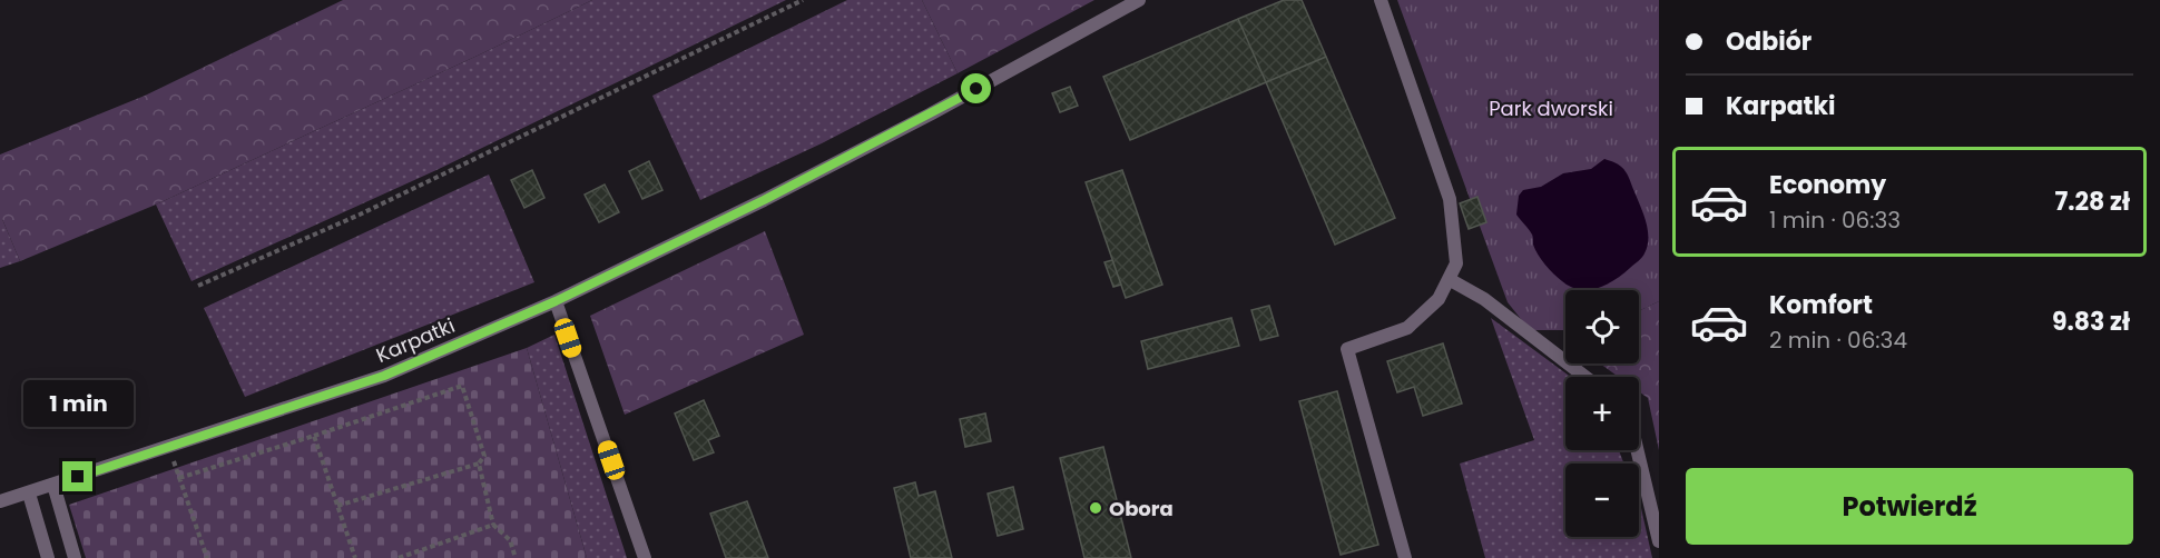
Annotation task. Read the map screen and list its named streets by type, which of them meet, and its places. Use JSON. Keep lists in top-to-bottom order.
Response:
{
  "streets": {
    "street": ["Karpatki"]
  },
  "parks": ["Park dworski"],
  "places": ["Obora"],
  "page": {
    "banner": ["Odbiór", "Karpatki"],
    "list": [
      {
        "name": "Economy",
        "note": "1 min · 06:33",
        "value": "7.28 zł"
      },
      {
        "name": "Komfort",
        "note": "2 min · 06:34",
        "value": "9.83 zł"
      }
    ],
    "map_buttons": ["+", "−"],
    "bubble": "1 min",
    "buttons": "Potwierdź"
  }
}
